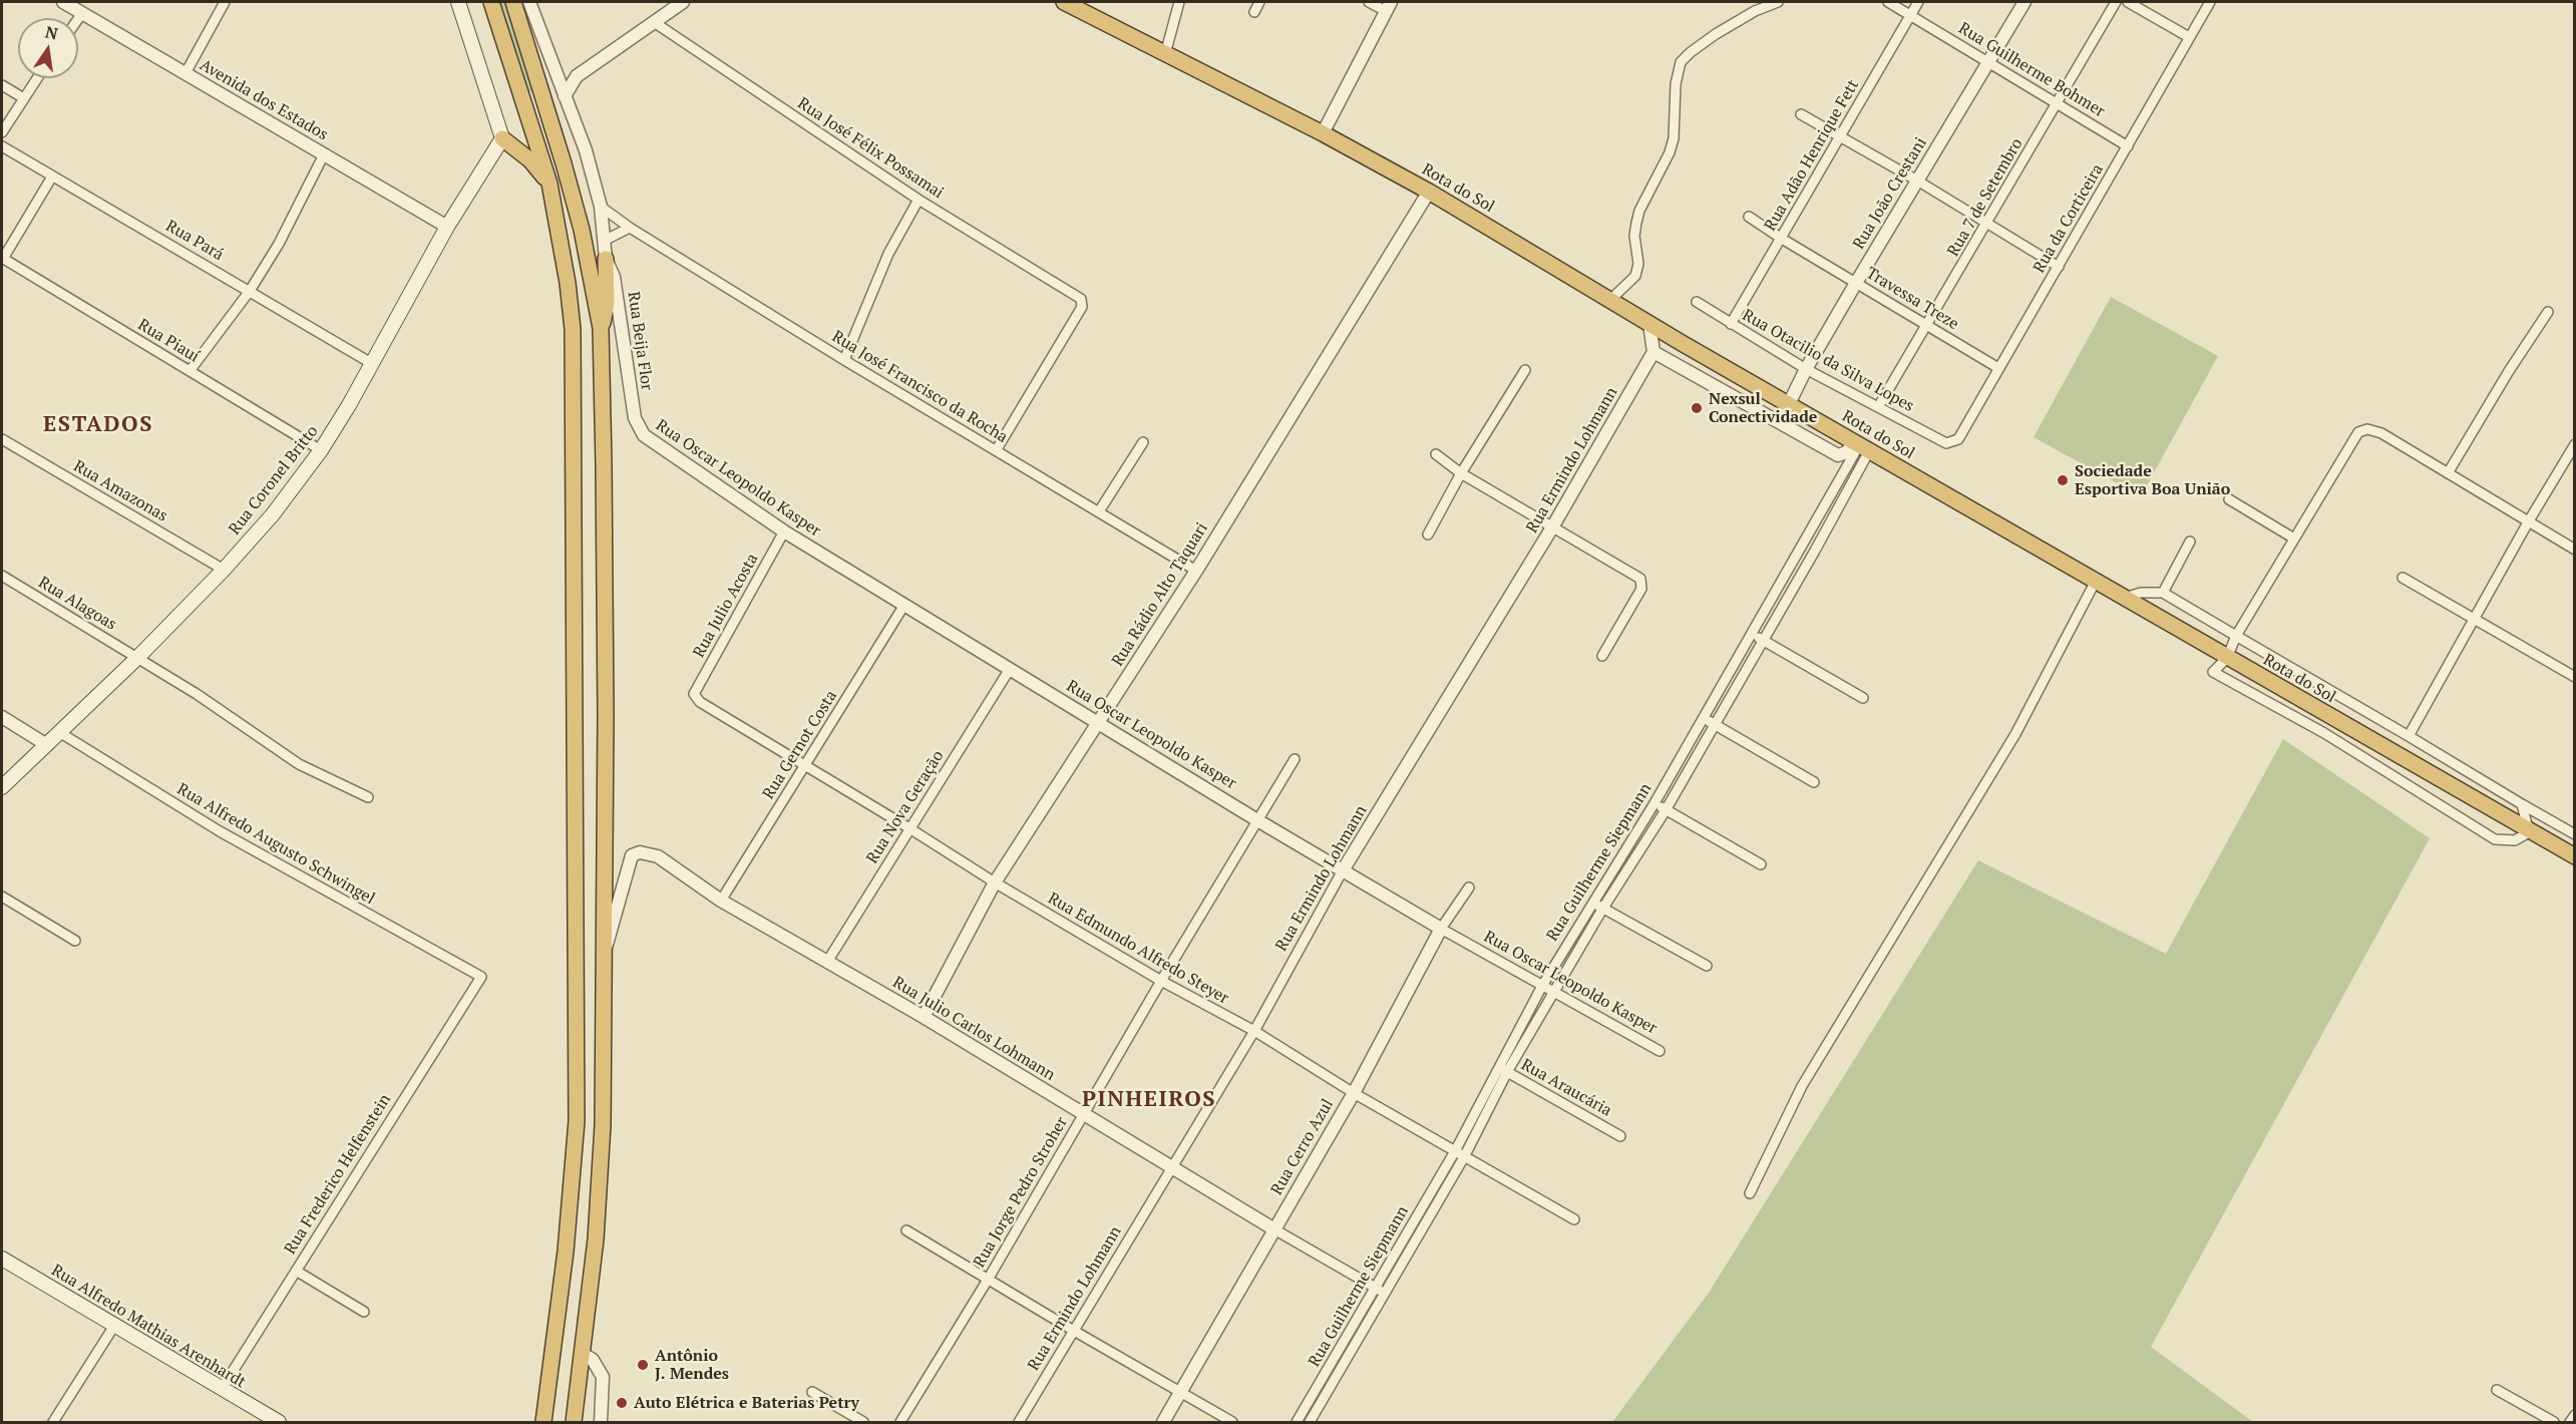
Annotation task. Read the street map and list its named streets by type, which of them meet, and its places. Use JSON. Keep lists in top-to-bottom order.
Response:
{
  "streets": {
    "highway": ["Rota do Sol"],
    "main road": ["Rua Coronel Britto", "Rua Alfredo Mathias Arenhardt"],
    "street": [
      "Rua Guilherme Bohmer",
      "Avenida dos Estados",
      "Rua José Félix Possamai",
      "Rua Adão Henrique Fett",
      "Rua João Crestani",
      "Rua 7 de Setembro",
      "Rua da Corticeira",
      "Rua Pará",
      "Travessa Treze",
      "Rua Piauí",
      "Rua Beija Flor",
      "Rua Otacilio da Silva Lopes",
      "Rua José Francisco da Rocha",
      "Rua Ermindo Lohmann",
      "Rua Oscar Leopoldo Kasper",
      "Rua Amazonas",
      "Rua Rádio Alto Taquari",
      "Rua Alagoas",
      "Rua Julio Acosta",
      "Rua Gernot Costa",
      "Rua Nova Geração",
      "Rua Alfredo Augusto Schwingel",
      "Rua Guilherme Siepmann",
      "Rua Edmundo Alfredo Steyer",
      "Rua Julio Carlos Lohmann",
      "Rua Araucária",
      "Rua Cerro Azul",
      "Rua Frederico Helfenstein",
      "Rua Jorge Pedro Stroher"
    ]
  },
  "crossings": [
    ["Rua Guilherme Bohmer", "Rua Adão Henrique Fett"],
    ["Rua Guilherme Bohmer", "Rua João Crestani"],
    ["Rua Guilherme Bohmer", "Rua 7 de Setembro"],
    ["Rua Guilherme Bohmer", "Rua da Corticeira"],
    ["Avenida dos Estados", "Rua Coronel Britto"],
    ["Rua José Félix Possamai", "Rua José Francisco da Rocha"],
    ["Rua Adão Henrique Fett", "Travessa Treze"],
    ["Rua Adão Henrique Fett", "Rua Otacilio da Silva Lopes"],
    ["Rota do Sol", "Rua João Crestani"],
    ["Rota do Sol", "Rua Rádio Alto Taquari"],
    ["Rota do Sol", "Rua Guilherme Siepmann"],
    ["Rua João Crestani", "Travessa Treze"],
    ["Rua João Crestani", "Rua Otacilio da Silva Lopes"],
    ["Rua 7 de Setembro", "Travessa Treze"],
    ["Rua 7 de Setembro", "Rua Otacilio da Silva Lopes"],
    ["Rua da Corticeira", "Travessa Treze"],
    ["Rua da Corticeira", "Rua Otacilio da Silva Lopes"],
    ["Rua Pará", "Rua Coronel Britto"],
    ["Rua Piauí", "Rua Coronel Britto"],
    ["Rua Beija Flor", "Rua José Francisco da Rocha"],
    ["Rua Beija Flor", "Rua Oscar Leopoldo Kasper"],
    ["Rua José Francisco da Rocha", "Rua Rádio Alto Taquari"],
    ["Rua Ermindo Lohmann", "Rua Oscar Leopoldo Kasper"],
    ["Rua Ermindo Lohmann", "Rua Edmundo Alfredo Steyer"],
    ["Rua Ermindo Lohmann", "Rua Julio Carlos Lohmann"],
    ["Rua Oscar Leopoldo Kasper", "Rua Rádio Alto Taquari"],
    ["Rua Oscar Leopoldo Kasper", "Rua Julio Acosta"],
    ["Rua Oscar Leopoldo Kasper", "Rua Gernot Costa"],
    ["Rua Oscar Leopoldo Kasper", "Rua Nova Geração"],
    ["Rua Oscar Leopoldo Kasper", "Rua Guilherme Siepmann"],
    ["Rua Oscar Leopoldo Kasper", "Rua Cerro Azul"],
    ["Rua Oscar Leopoldo Kasper", "Rua Jorge Pedro Stroher"],
    ["Rua Coronel Britto", "Rua Amazonas"],
    ["Rua Coronel Britto", "Rua Alagoas"],
    ["Rua Coronel Britto", "Rua Alfredo Augusto Schwingel"],
    ["Rua Rádio Alto Taquari", "Rua Edmundo Alfredo Steyer"],
    ["Rua Rádio Alto Taquari", "Rua Julio Carlos Lohmann"],
    ["Rua Julio Acosta", "Rua Edmundo Alfredo Steyer"],
    ["Rua Gernot Costa", "Rua Edmundo Alfredo Steyer"],
    ["Rua Gernot Costa", "Rua Julio Carlos Lohmann"],
    ["Rua Nova Geração", "Rua Edmundo Alfredo Steyer"],
    ["Rua Nova Geração", "Rua Julio Carlos Lohmann"],
    ["Rua Alfredo Augusto Schwingel", "Rua Frederico Helfenstein"],
    ["Rua Guilherme Siepmann", "Rua Edmundo Alfredo Steyer"],
    ["Rua Guilherme Siepmann", "Rua Julio Carlos Lohmann"],
    ["Rua Guilherme Siepmann", "Rua Araucária"],
    ["Rua Edmundo Alfredo Steyer", "Rua Cerro Azul"],
    ["Rua Edmundo Alfredo Steyer", "Rua Jorge Pedro Stroher"],
    ["Rua Julio Carlos Lohmann", "Rua Cerro Azul"],
    ["Rua Julio Carlos Lohmann", "Rua Jorge Pedro Stroher"],
    ["Rua Frederico Helfenstein", "Rua Alfredo Mathias Arenhardt"]
  ],
  "districts": ["ESTADOS", "PINHEIROS"],
  "places": [
    "Nexsul Conectividade",
    "Sociedade Esportiva Boa União",
    "Antônio J. Mendes",
    "Auto Elétrica e Baterias Petry"
  ],
  "north": "top"
}
